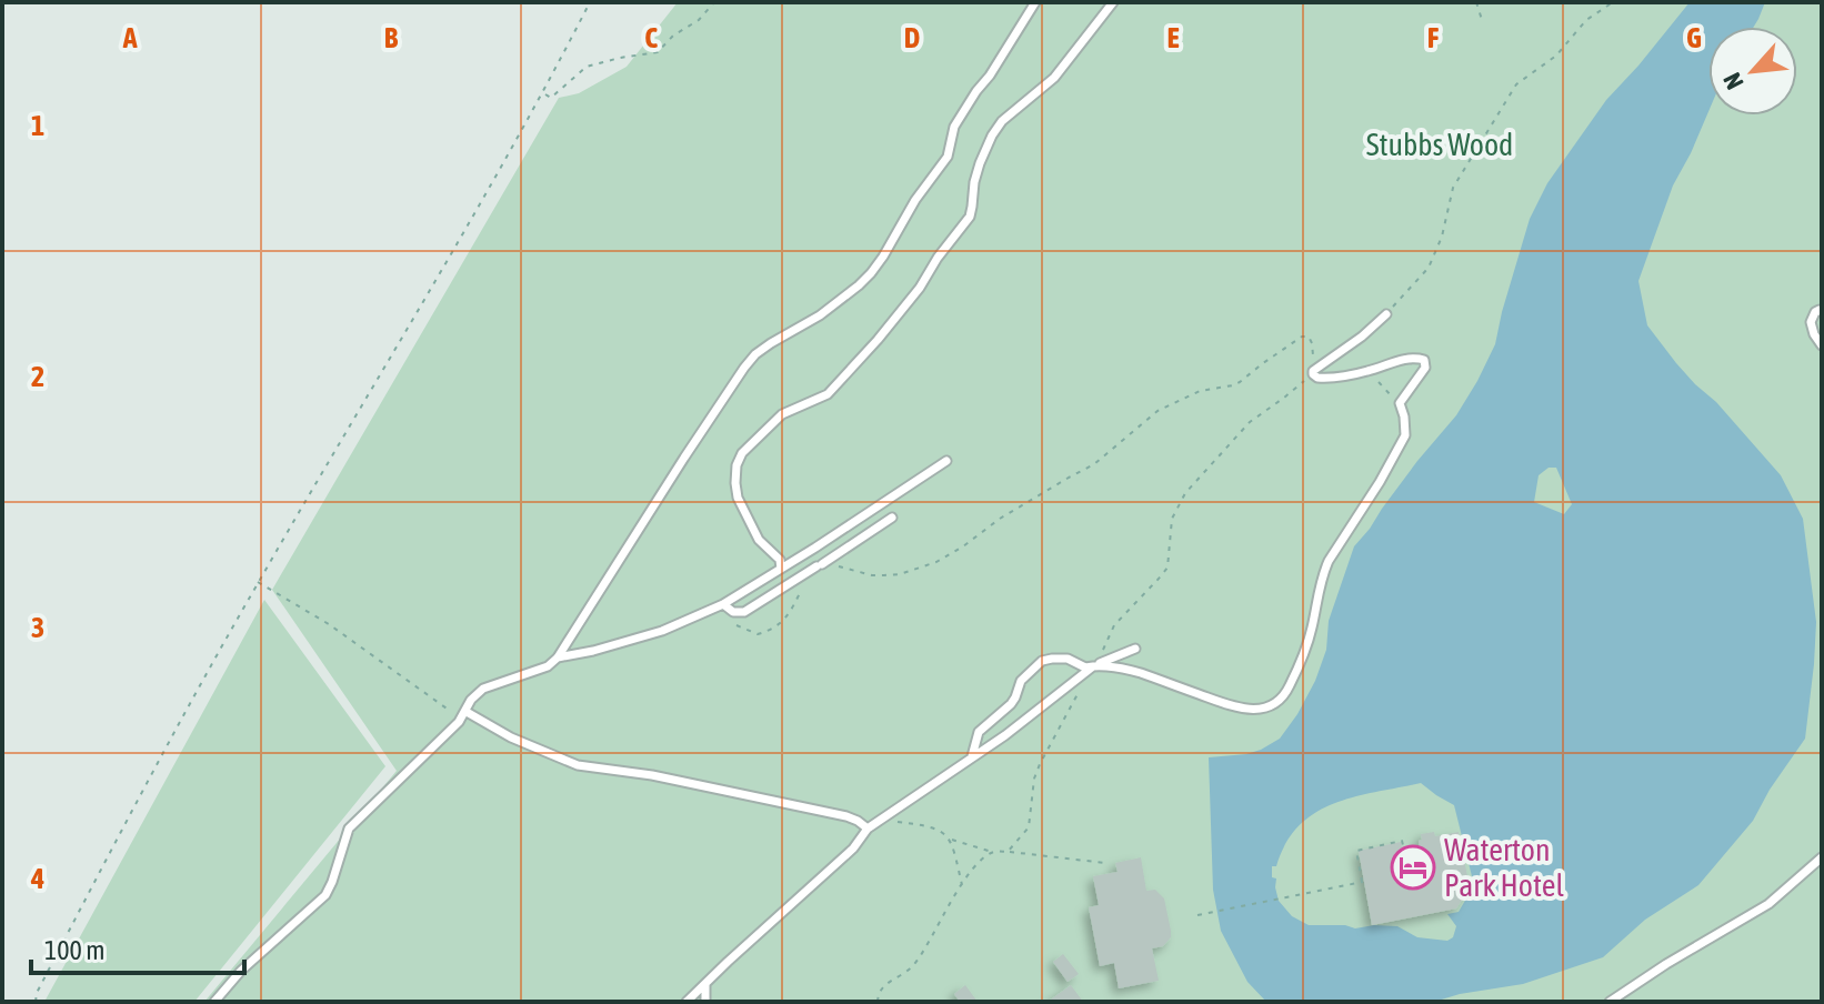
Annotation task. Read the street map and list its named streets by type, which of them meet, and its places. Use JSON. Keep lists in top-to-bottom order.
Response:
{
  "parks": ["Stubbs Wood"],
  "places": {
    "hotel": ["Waterton Park Hotel"]
  },
  "scale_bar": "100 m",
  "north": "bottom left",
  "grid": {
    "columns": [
      "A",
      "B",
      "C",
      "D",
      "E",
      "F",
      "G"
    ],
    "rows": [
      "1",
      "2",
      "3",
      "4"
    ]
  }
}
